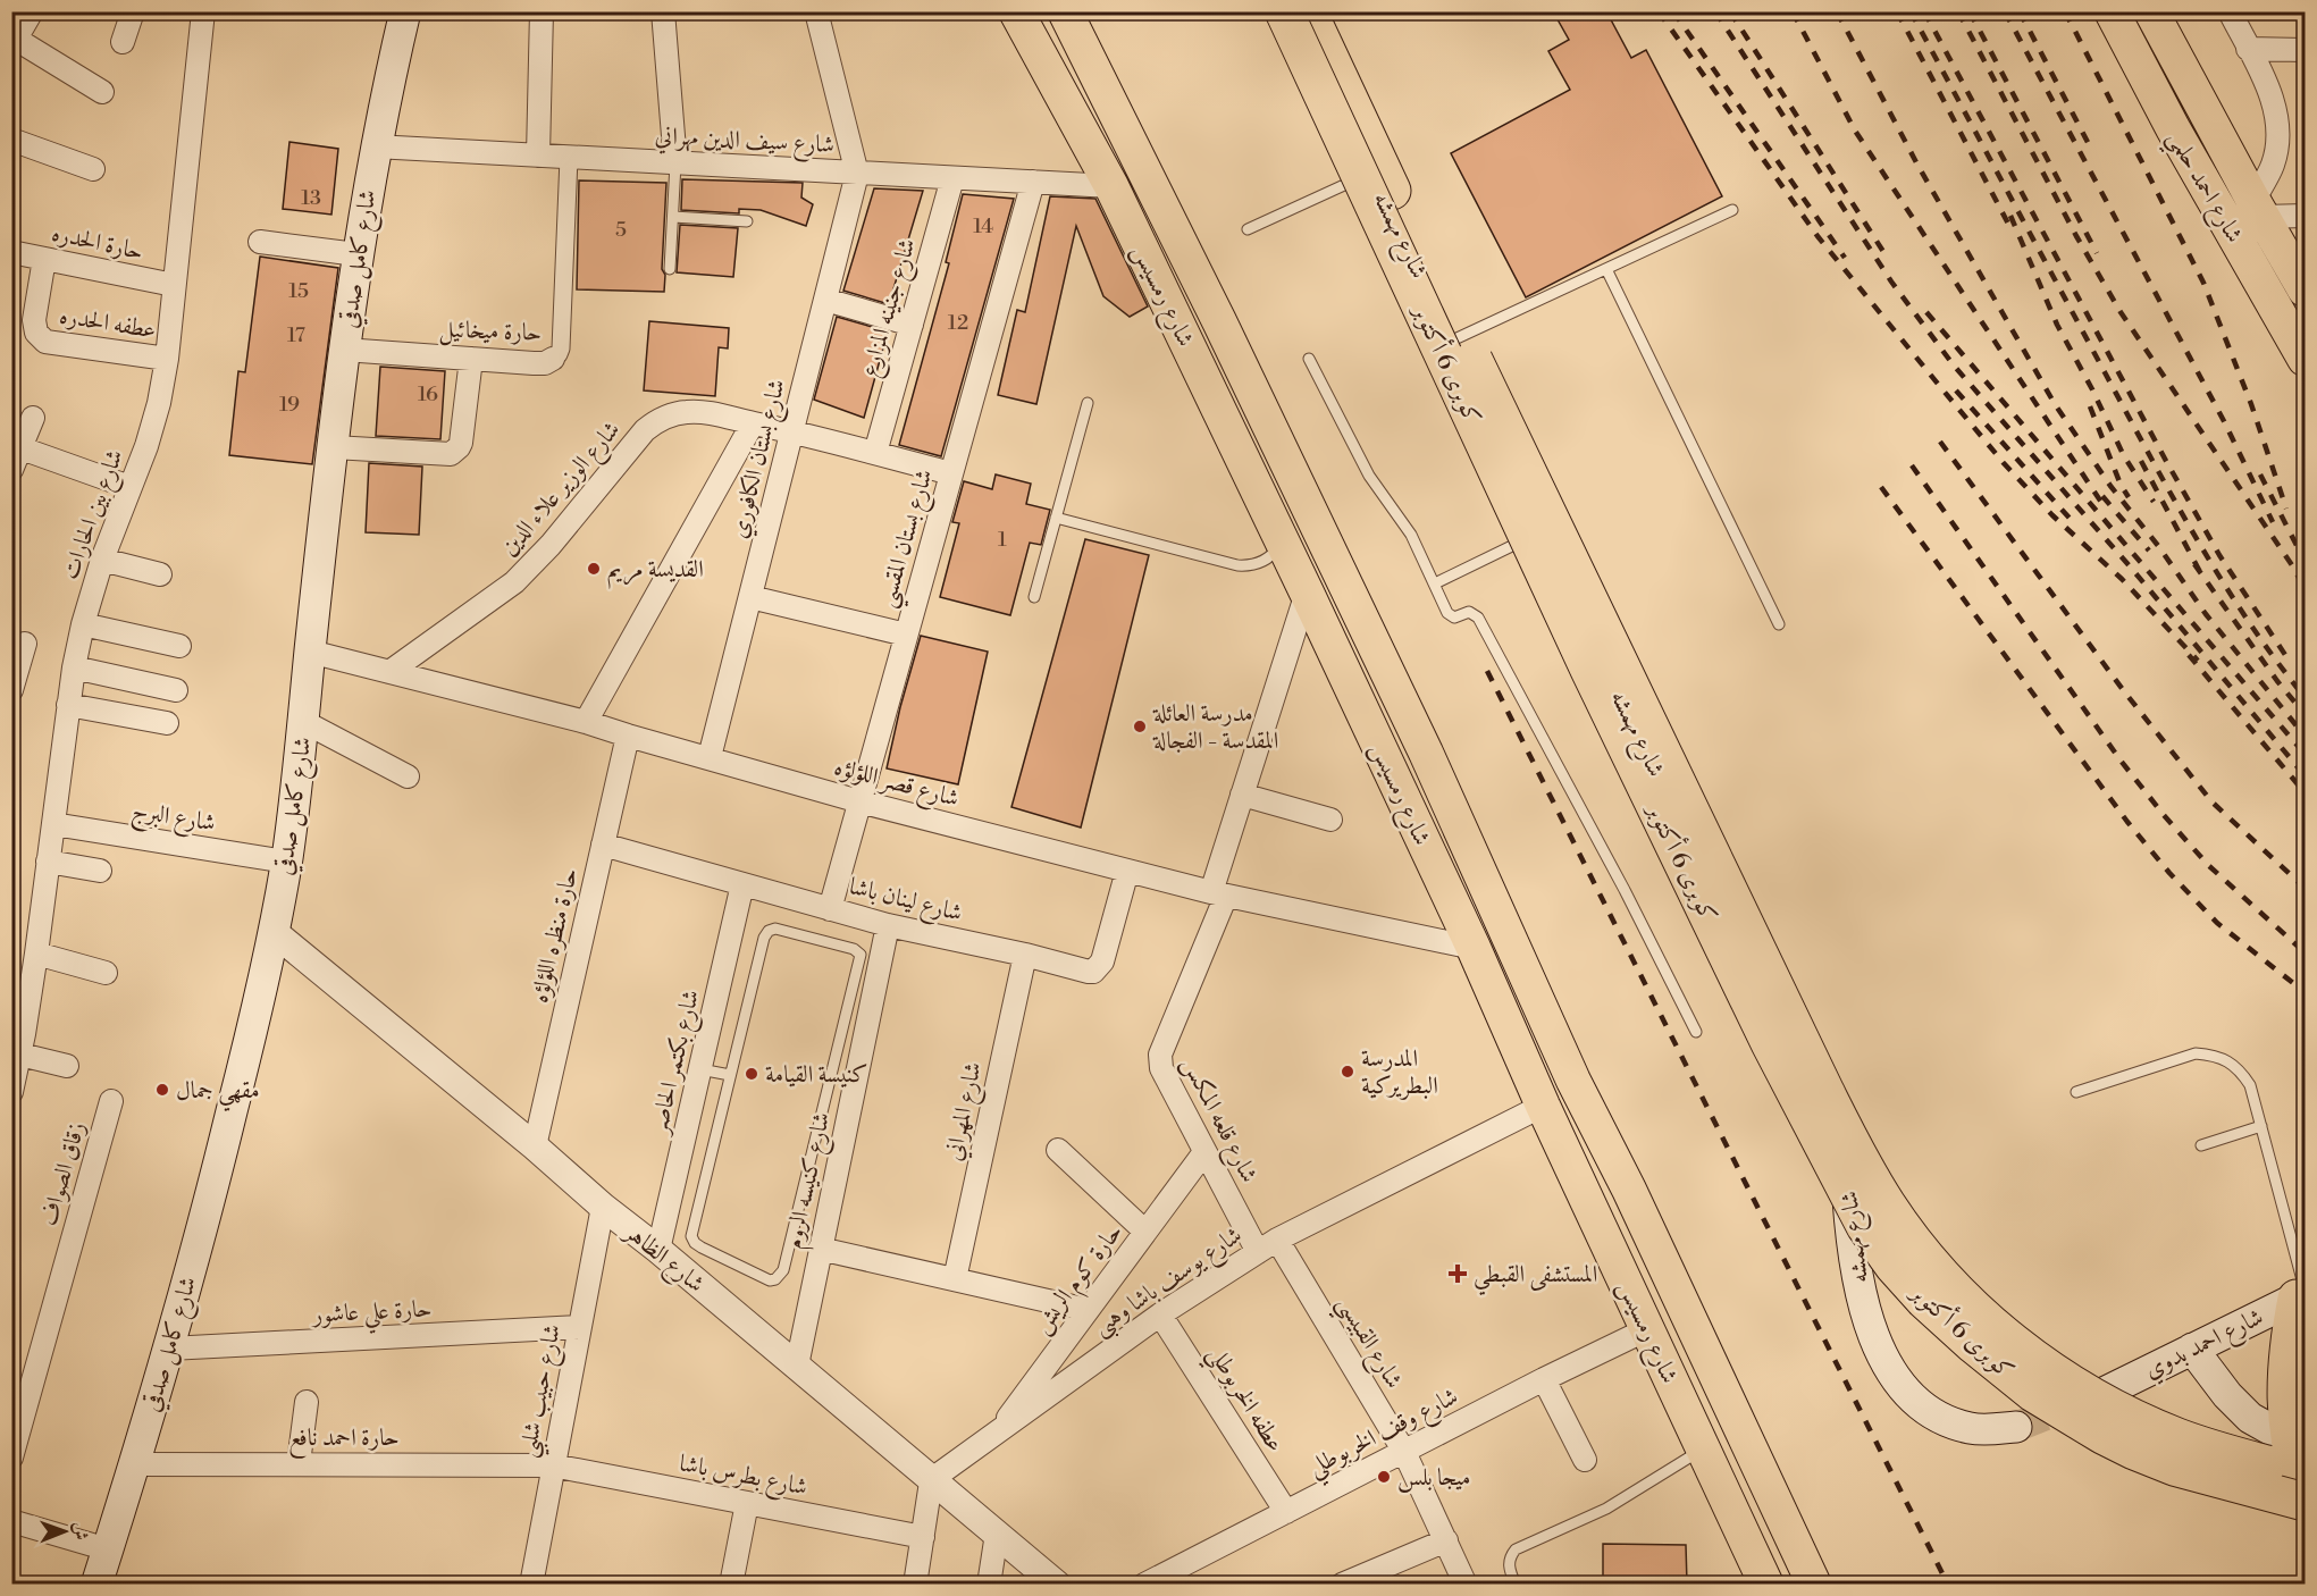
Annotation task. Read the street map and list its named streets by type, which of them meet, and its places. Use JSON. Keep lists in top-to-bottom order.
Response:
{
  "streets": {
    "highway": ["كوبرى 6 أكتوبر"],
    "main road": [
      "شارع احمد حلمي",
      "شارع مهمشه",
      "شارع كامل صدقي",
      "شارع رمسيس",
      "شارع احمد بدوي"
    ],
    "street": [
      "شارع سيف الدين مهراني",
      "حارة الحدره",
      "شارع جنينه المزارع",
      "عطفه الحدره",
      "حارة ميخائيل",
      "شارع بستان الكافوري",
      "شارع الوزير علاء الدين",
      "شارع بين الحارات",
      "شارع بستان المقسي",
      "شارع قصر اللؤلؤه",
      "شارع البرج",
      "شارع لينان باشا",
      "حارة منظره اللؤلؤه",
      "شارع بكتمر الحاصر",
      "شارع المهراني",
      "شارع قلعه المكس",
      "زقاق الصواف",
      "شارع كنيسه الروم",
      "شارع الظاهر",
      "حارة كوم الريش",
      "شارع يوسف باشا وهبى",
      "حارة علي عاشور",
      "شارع القبيسي",
      "شارع حبيب شلبي",
      "عطفه الخربوطلي",
      "شارع وقف الخربوطلي",
      "حارة احمد نافع",
      "شارع بطرس باشا"
    ]
  },
  "crossings": [
    ["شارع سيف الدين مهراني", "شارع كامل صدقي"],
    ["شارع سيف الدين مهراني", "شارع رمسيس"],
    ["شارع سيف الدين مهراني", "شارع جنينه المزارع"],
    ["شارع سيف الدين مهراني", "حارة ميخائيل"],
    ["شارع سيف الدين مهراني", "شارع بستان الكافوري"],
    ["شارع سيف الدين مهراني", "شارع بستان المقسي"],
    ["حارة الحدره", "عطفه الحدره"],
    ["حارة الحدره", "شارع بين الحارات"],
    ["شارع كامل صدقي", "حارة ميخائيل"],
    ["شارع كامل صدقي", "شارع قصر اللؤلؤه"],
    ["شارع كامل صدقي", "شارع البرج"],
    ["شارع كامل صدقي", "شارع الظاهر"],
    ["شارع كامل صدقي", "حارة علي عاشور"],
    ["شارع كامل صدقي", "حارة احمد نافع"],
    ["شارع رمسيس", "شارع قصر اللؤلؤه"],
    ["شارع رمسيس", "شارع قلعه المكس"],
    ["شارع رمسيس", "شارع يوسف باشا وهبى"],
    ["شارع رمسيس", "شارع وقف الخربوطلي"],
    ["شارع جنينه المزارع", "شارع الوزير علاء الدين"],
    ["عطفه الحدره", "شارع بين الحارات"],
    ["شارع بستان الكافوري", "شارع الوزير علاء الدين"],
    ["شارع بستان الكافوري", "شارع قصر اللؤلؤه"],
    ["شارع الوزير علاء الدين", "شارع بستان المقسي"],
    ["شارع الوزير علاء الدين", "شارع قصر اللؤلؤه"],
    ["شارع بين الحارات", "شارع البرج"],
    ["شارع بستان المقسي", "شارع قصر اللؤلؤه"],
    ["شارع بستان المقسي", "شارع لينان باشا"],
    ["شارع قصر اللؤلؤه", "شارع لينان باشا"],
    ["شارع قصر اللؤلؤه", "حارة منظره اللؤلؤه"],
    ["شارع قصر اللؤلؤه", "شارع قلعه المكس"],
    ["شارع لينان باشا", "حارة منظره اللؤلؤه"],
    ["شارع لينان باشا", "شارع بكتمر الحاصر"],
    ["شارع لينان باشا", "شارع المهراني"],
    ["شارع لينان باشا", "شارع كنيسه الروم"],
    ["حارة منظره اللؤلؤه", "شارع الظاهر"],
    ["شارع بكتمر الحاصر", "شارع الظاهر"],
    ["شارع قلعه المكس", "حارة كوم الريش"],
    ["شارع قلعه المكس", "شارع يوسف باشا وهبى"],
    ["شارع قلعه المكس", "شارع القبيسي"],
    ["شارع كنيسه الروم", "شارع الظاهر"],
    ["شارع الظاهر", "شارع يوسف باشا وهبى"],
    ["شارع الظاهر", "شارع حبيب شلبي"],
    ["حارة كوم الريش", "شارع يوسف باشا وهبى"],
    ["شارع يوسف باشا وهبى", "شارع القبيسي"],
    ["شارع يوسف باشا وهبى", "عطفه الخربوطلي"],
    ["حارة علي عاشور", "شارع حبيب شلبي"],
    ["شارع القبيسي", "شارع وقف الخربوطلي"],
    ["شارع حبيب شلبي", "حارة احمد نافع"],
    ["شارع حبيب شلبي", "شارع بطرس باشا"],
    ["عطفه الخربوطلي", "شارع وقف الخربوطلي"],
    ["حارة احمد نافع", "شارع بطرس باشا"]
  ],
  "places": {
    "other": [
      "القديسة مريم",
      "مدرسة العائلة المقدسة - الفجالة",
      "المدرسة البطريركية",
      "كنيسة القيامة",
      "مقهي جمال",
      "ميجا بلس"
    ],
    "health": ["المستشفى القبطي"]
  },
  "house_numbers": [
    "13",
    "14",
    "5",
    "15",
    "12",
    "17",
    "16",
    "19",
    "1"
  ],
  "north": "right"
}
